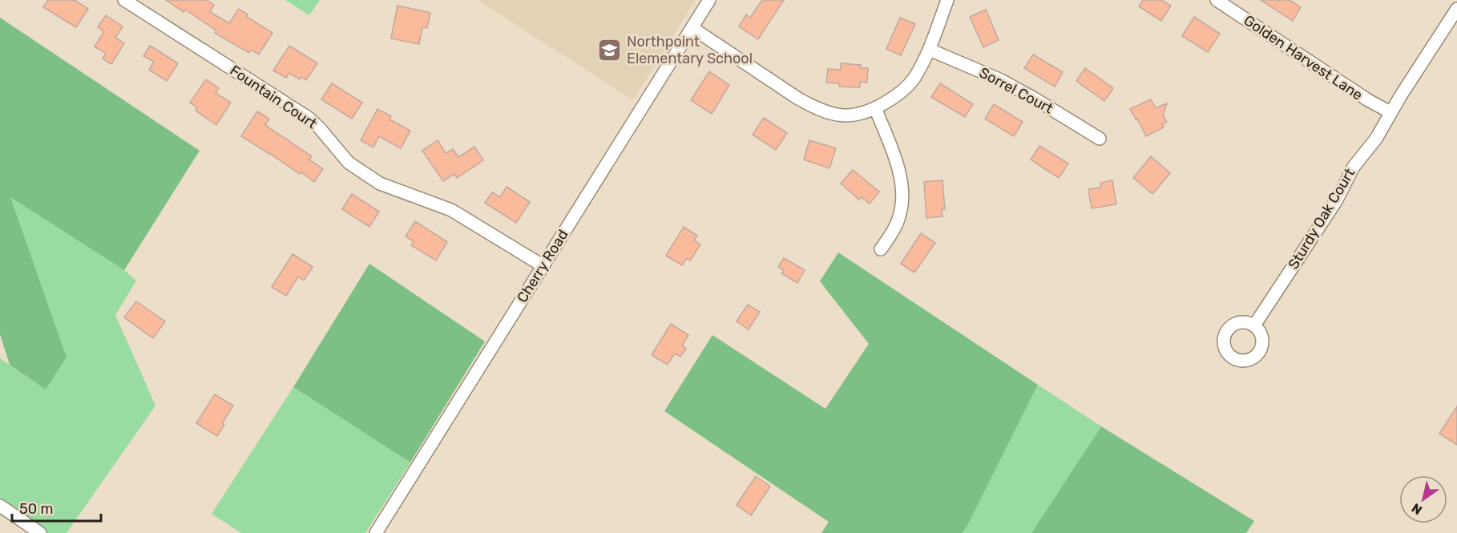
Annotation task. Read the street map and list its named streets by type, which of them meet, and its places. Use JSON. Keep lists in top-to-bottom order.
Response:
{
  "streets": {
    "street": [
      "Golden Harvest Lane",
      "Sorrel Court",
      "Fountain Court",
      "Sturdy Oak Court",
      "Cherry Road"
    ]
  },
  "crossings": [
    ["Golden Harvest Lane", "Sturdy Oak Court"],
    ["Fountain Court", "Cherry Road"]
  ],
  "places": {
    "school or university": ["Northpoint Elementary School"]
  },
  "scale_bar": "50 m",
  "north": "bottom left"
}
